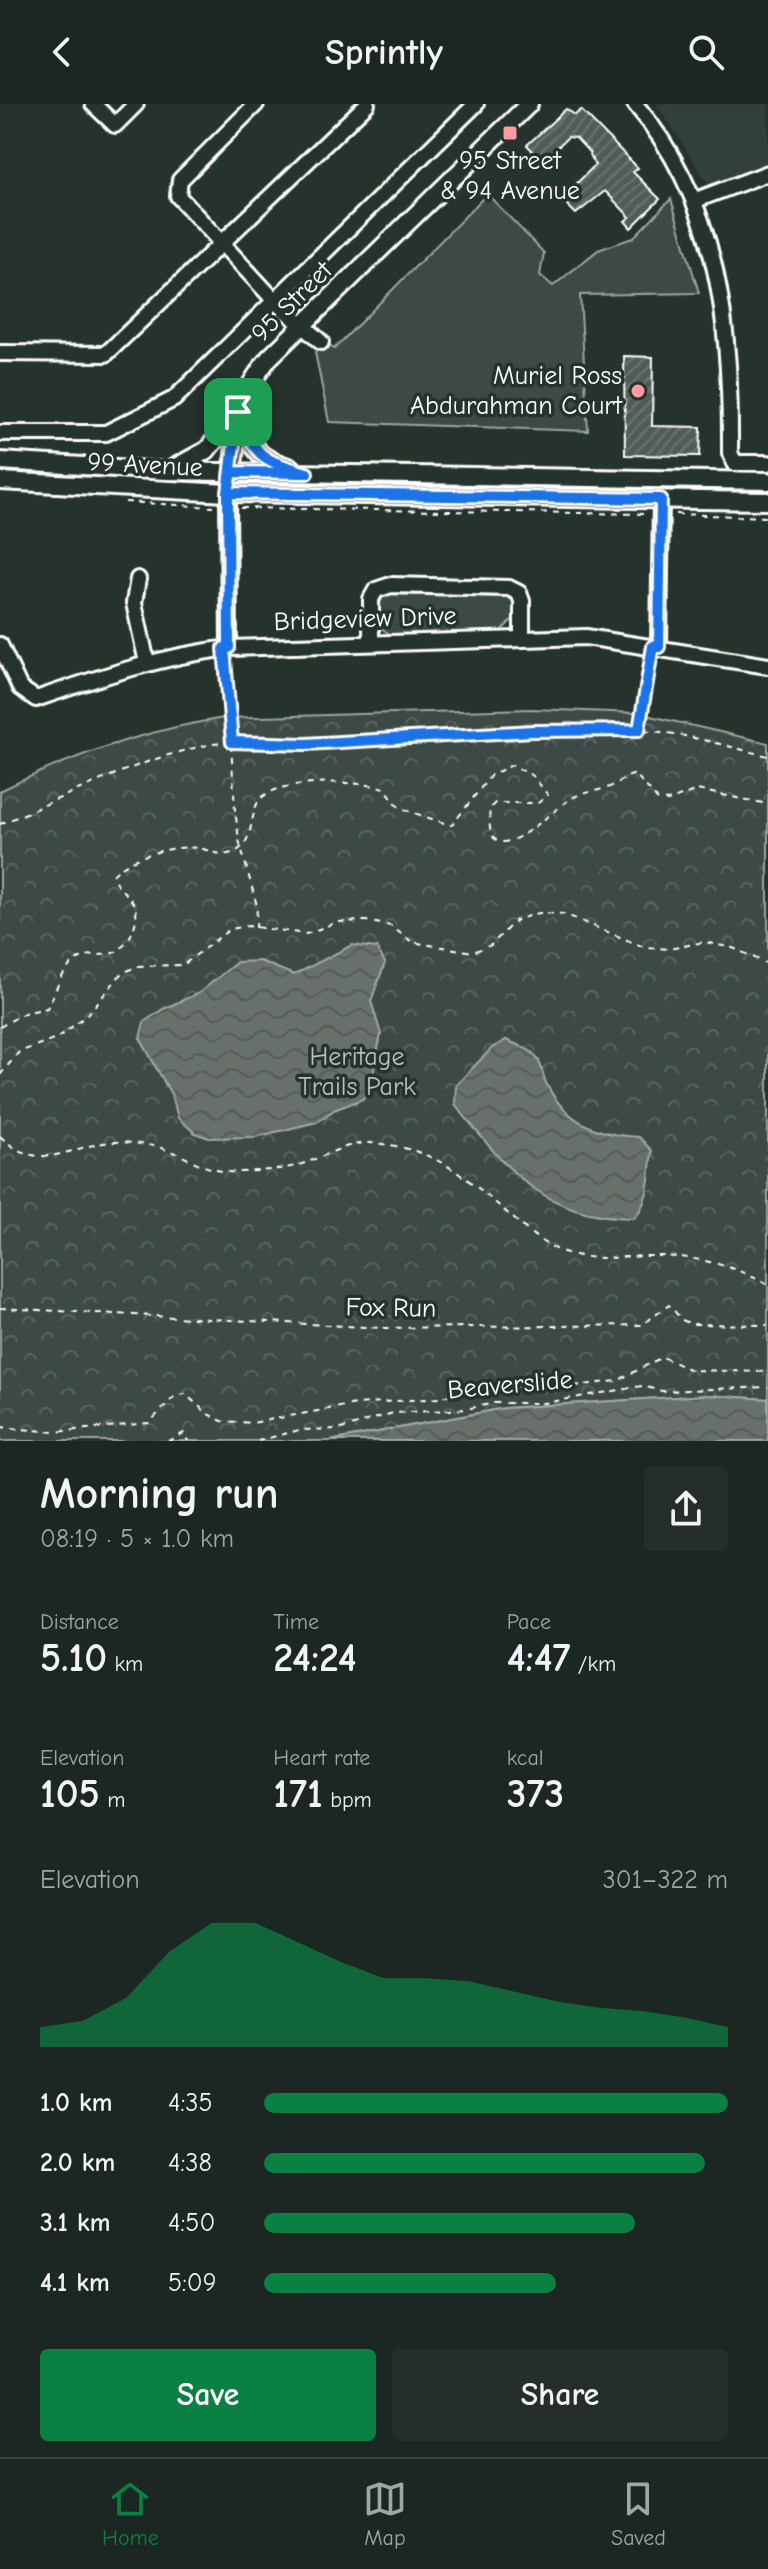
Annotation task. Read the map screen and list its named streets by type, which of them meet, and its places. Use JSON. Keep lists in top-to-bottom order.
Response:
{
  "streets": {
    "main road": ["95 Street", "99 Avenue"],
    "street": ["Bridgeview Drive"],
    "path": ["Fox Run", "Beaverslide"]
  },
  "crossings": [
    ["95 Street", "99 Avenue"],
    ["95 Street", "Bridgeview Drive"]
  ],
  "parks": ["Heritage Trails Park"],
  "places": {
    "transit": ["95 Street & 94 Avenue"],
    "other": ["Muriel Ross Abdurahman Court"]
  },
  "page": {
    "header": "Sprintly",
    "heading": ["Morning run", "08:19 · 5 × 1.0 km"],
    "stats": [
      ["Distance", "5.10 km"],
      ["Time", "24:24"],
      ["Pace", "4:47 /km"],
      ["Elevation", "105 m"],
      ["Heart rate", "171 bpm"],
      ["kcal", "373"]
    ],
    "chart": ["Elevation", "301–322 m"],
    "list": [
      {
        "name": "1.0 km",
        "note": "4:35"
      },
      {
        "name": "2.0 km",
        "note": "4:38"
      },
      {
        "name": "3.1 km",
        "note": "4:50"
      },
      {
        "name": "4.1 km",
        "note": "5:09"
      }
    ],
    "buttons": ["Save", "Share"],
    "tabs": ["Home", "Map", "Saved"]
  }
}
